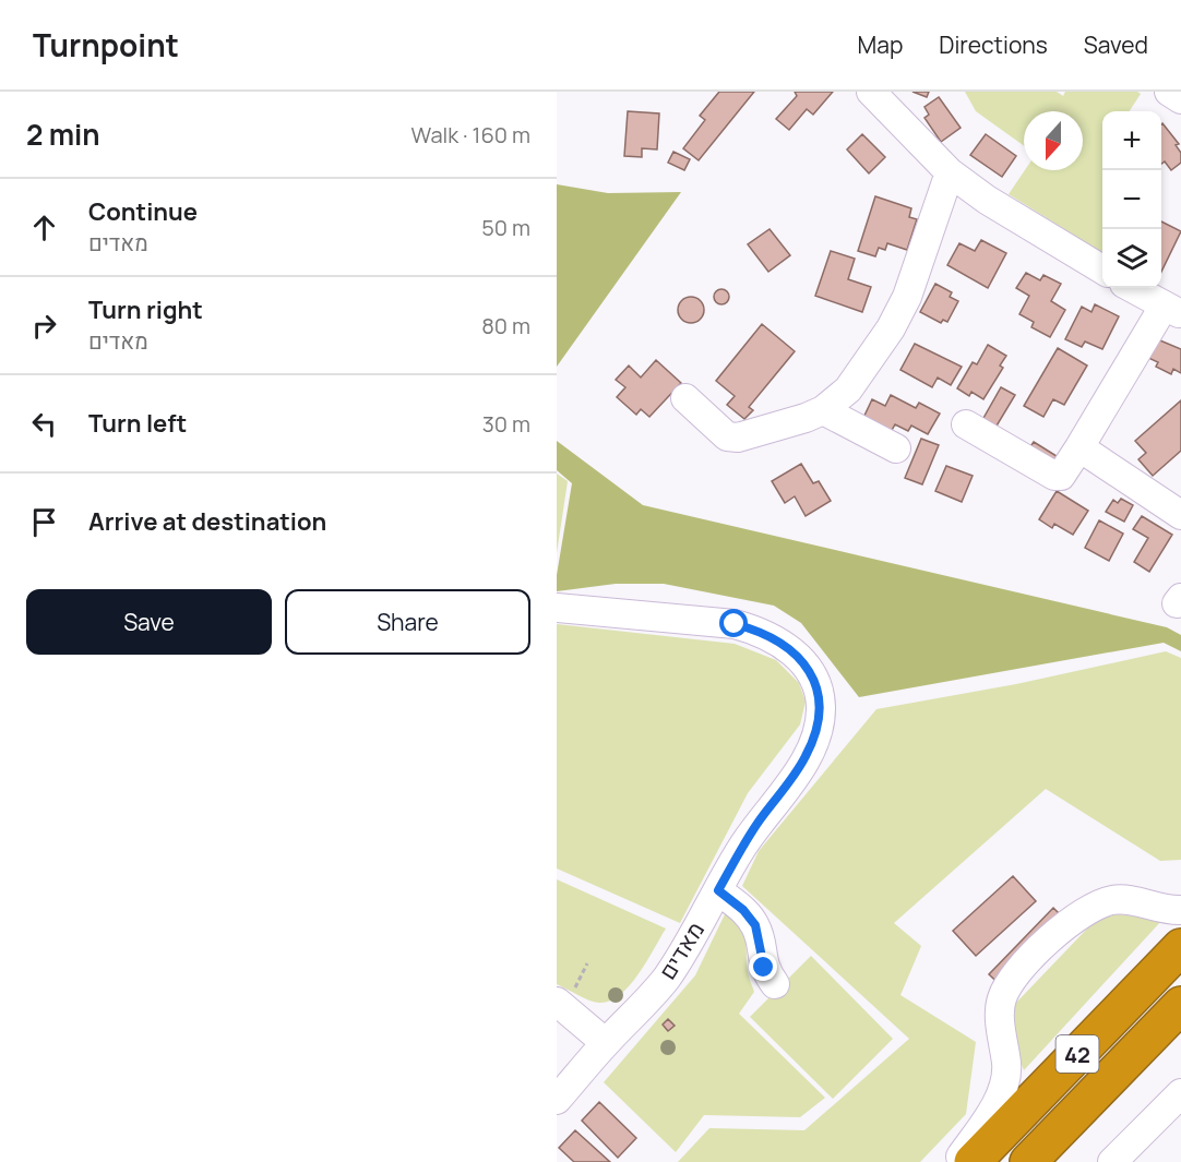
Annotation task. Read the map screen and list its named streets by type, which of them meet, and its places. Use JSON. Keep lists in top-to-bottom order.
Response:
{
  "streets": {
    "highway": ["42"],
    "street": ["מאדים"]
  },
  "north": "bottom",
  "page": {
    "header": "Turnpoint",
    "nav": ["Map", "Directions", "Saved"],
    "heading": ["2 min", "Walk · 160 m"],
    "map_buttons": ["+", "−"],
    "list": [
      ["Continue", "מאדים", "50 m"],
      ["Turn right", "מאדים", "80 m"],
      ["Turn left", "30 m"],
      "Arrive at destination"
    ],
    "buttons": ["Save", "Share"]
  }
}
